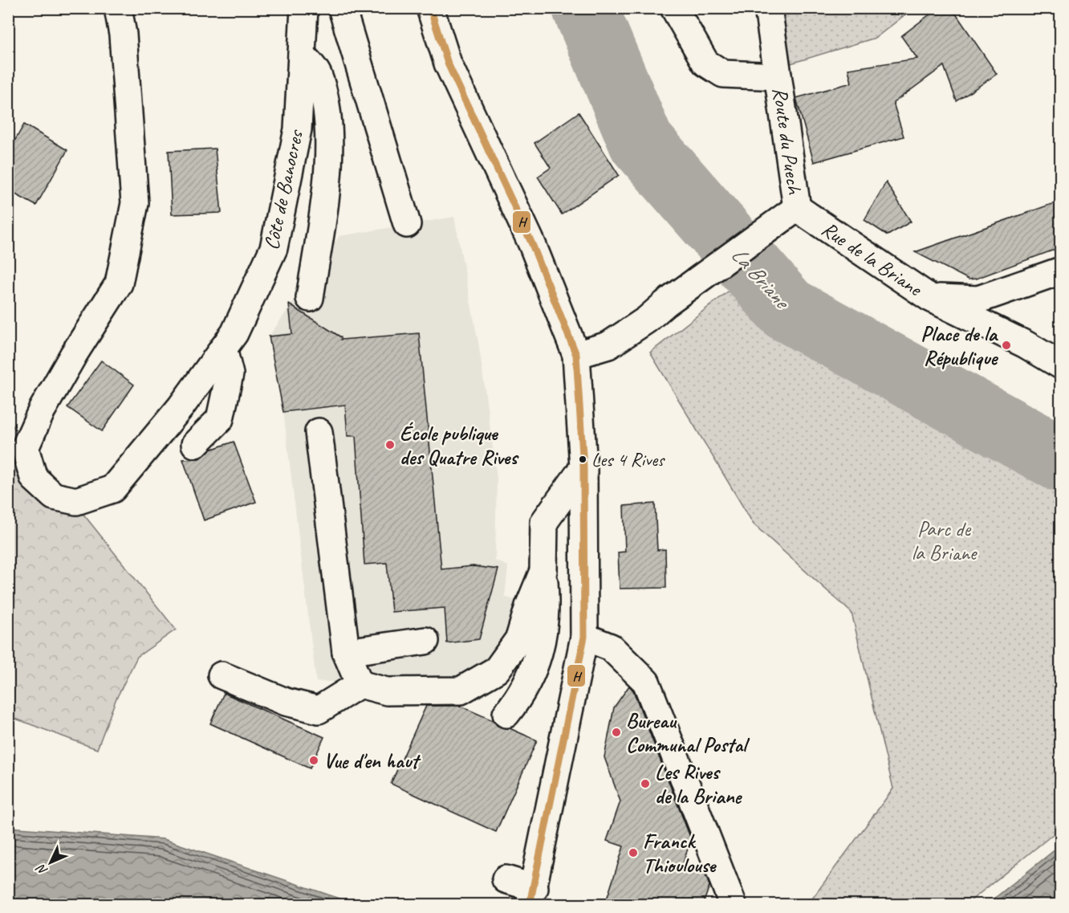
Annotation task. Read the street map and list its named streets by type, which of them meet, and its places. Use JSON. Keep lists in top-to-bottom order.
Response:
{
  "streets": {
    "street": ["Route du Puech", "Côte de Banocres", "Rue de la Briane"]
  },
  "crossings": [
    ["Route du Puech", "Rue de la Briane"]
  ],
  "water": ["La Briane"],
  "parks": ["Parc de la Briane"],
  "places": [
    "Place de la République",
    "École publique des Quatre Rives",
    "Les 4 Rives",
    "Bureau Communal Postal",
    "Vue d'en haut",
    "Les Rives de la Briane",
    "Franck Thioulouse"
  ],
  "lines": ["transit line H"],
  "north": "bottom left"
}
